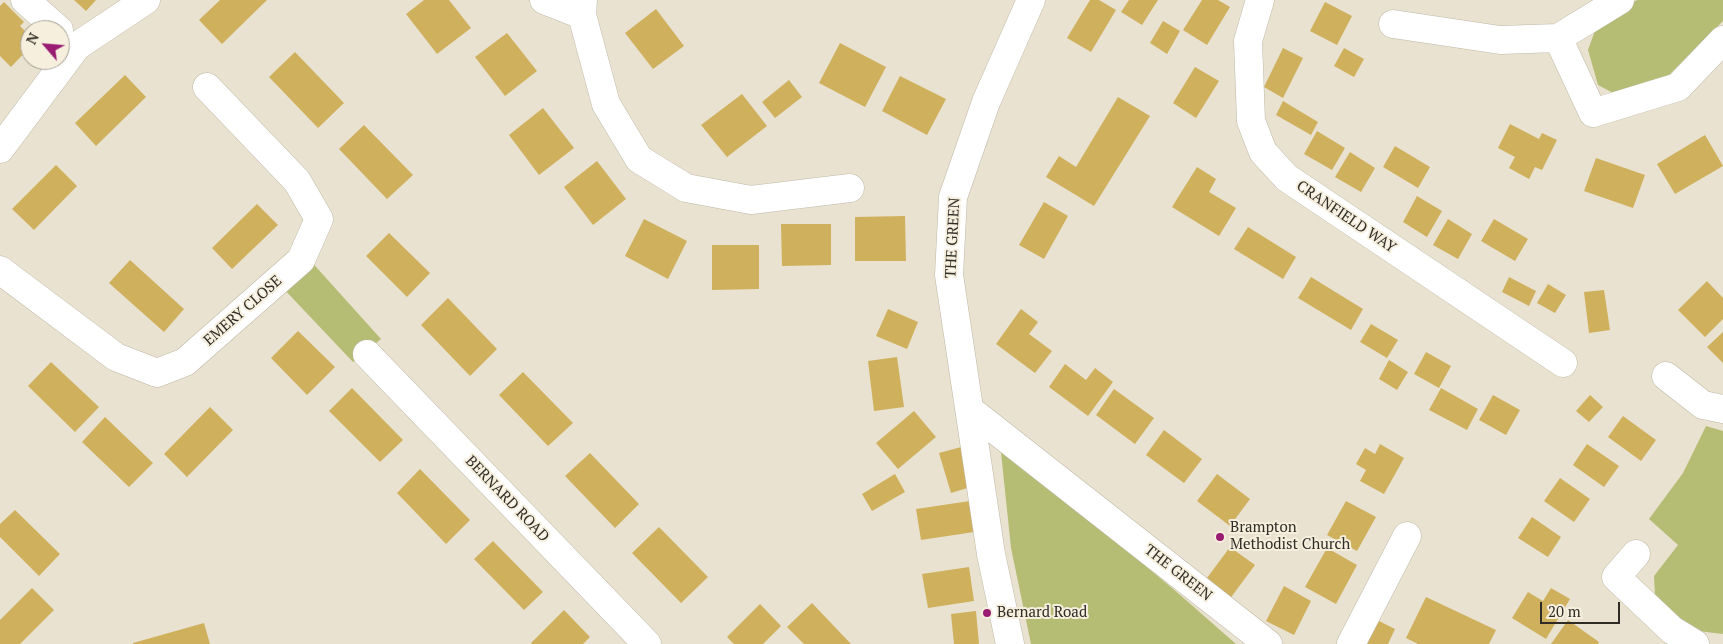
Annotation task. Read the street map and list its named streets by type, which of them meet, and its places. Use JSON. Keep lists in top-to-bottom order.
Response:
{
  "streets": {
    "street": [
      "CRANFIELD WAY",
      "THE GREEN",
      "EMERY CLOSE",
      "BERNARD ROAD"
    ]
  },
  "places": ["Brampton Methodist Church", "Bernard Road"],
  "scale_bar": "20 m",
  "north": "top left"
}
